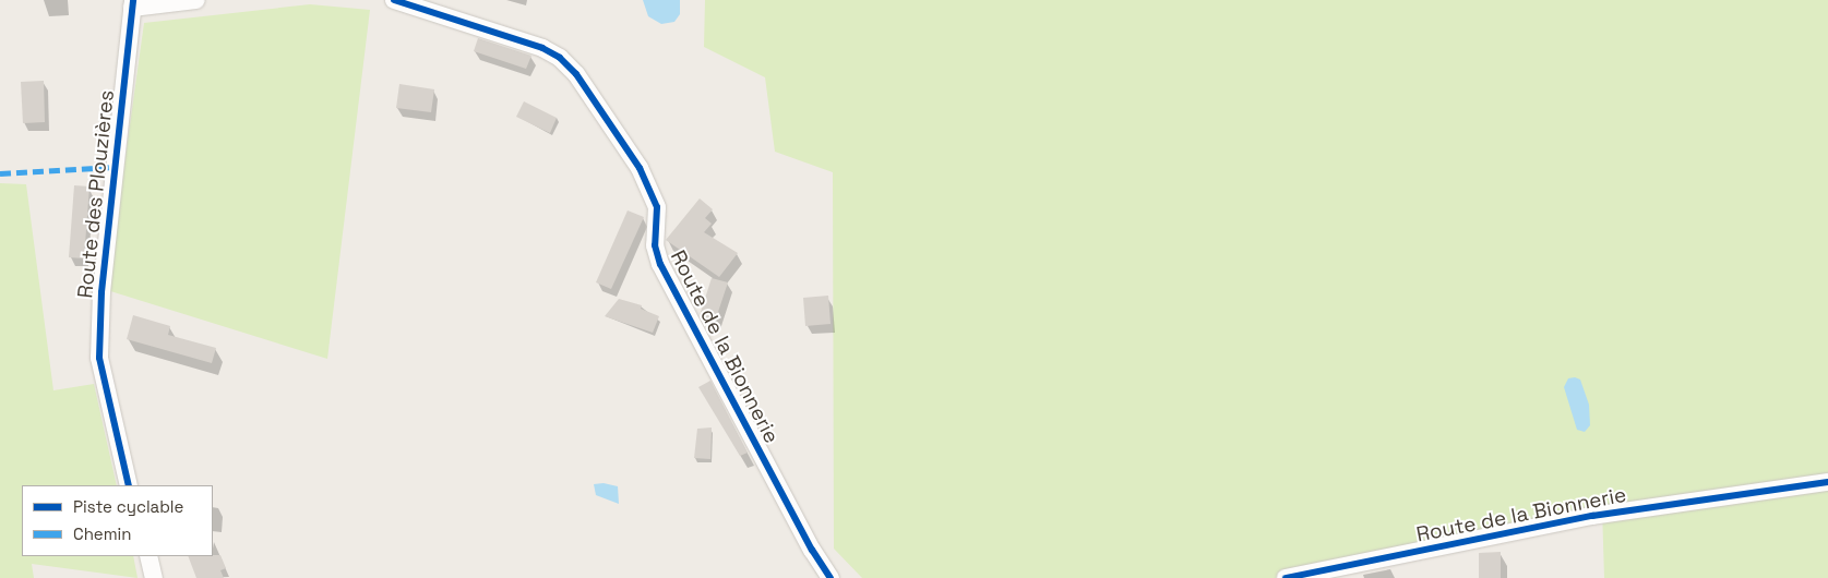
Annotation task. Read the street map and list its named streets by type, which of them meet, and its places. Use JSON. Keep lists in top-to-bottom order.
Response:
{
  "streets": {
    "street": ["Route des Plouzières", "Route de la Bionnerie"]
  },
  "legend": ["Piste cyclable", "Chemin"]
}
